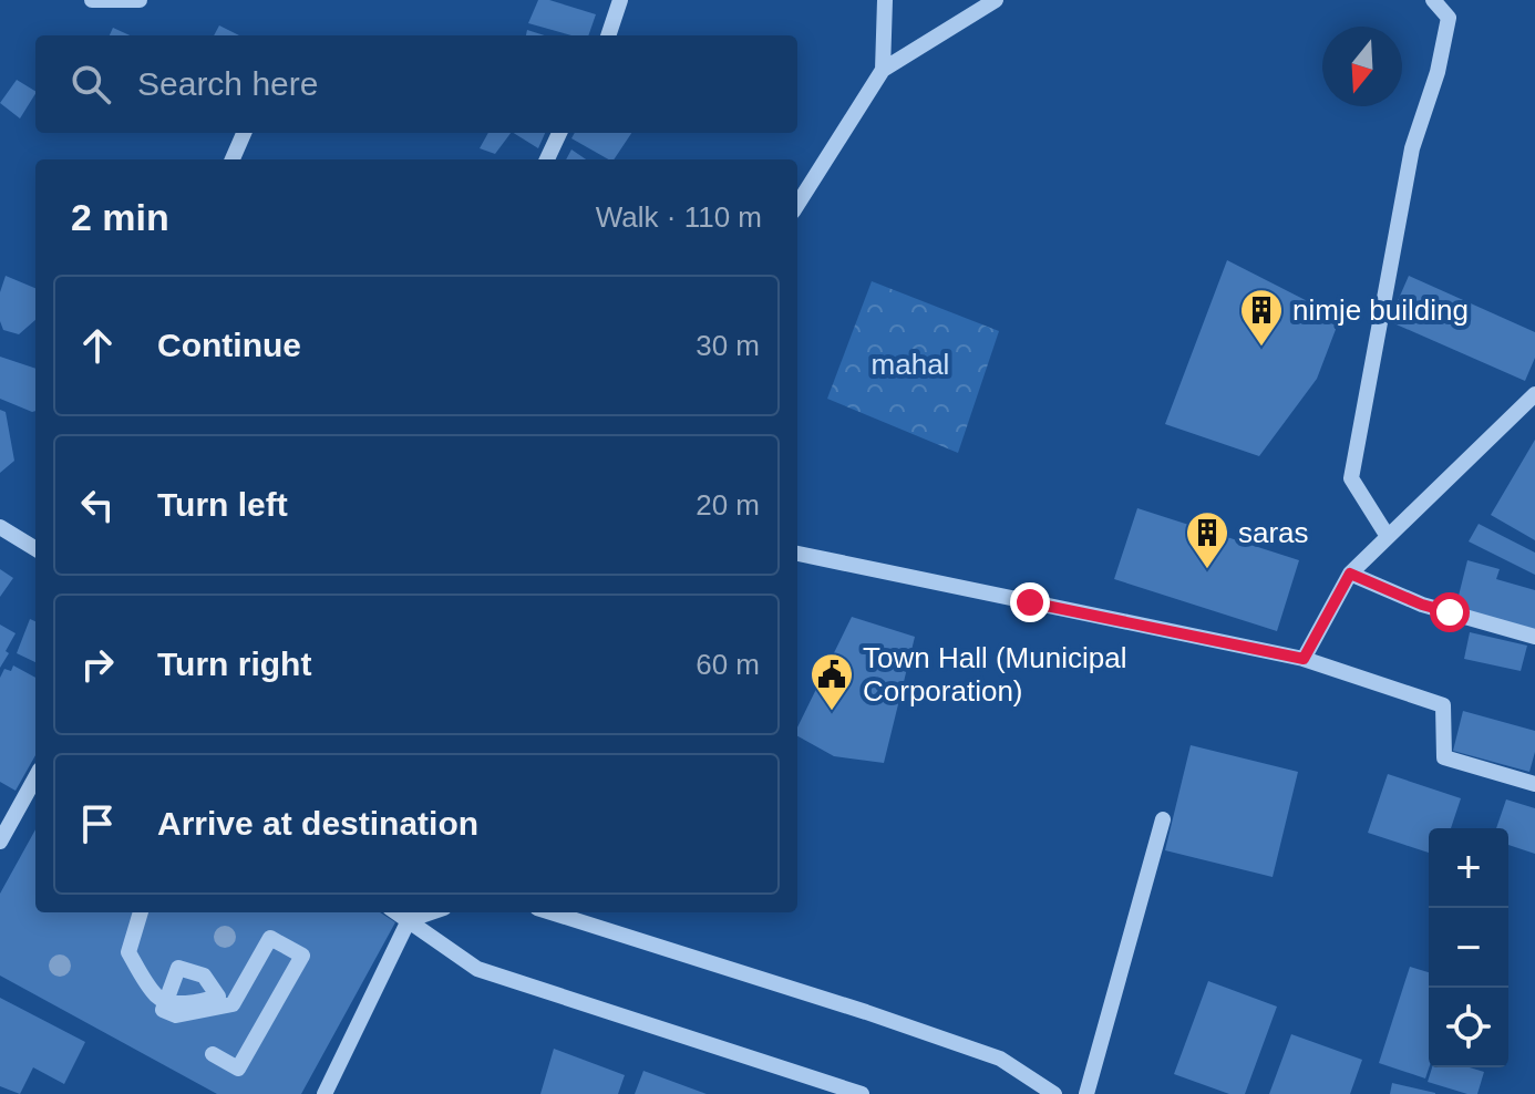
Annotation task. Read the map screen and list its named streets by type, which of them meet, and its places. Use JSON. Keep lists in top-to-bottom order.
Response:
{
  "parks": ["mahal"],
  "places": {
    "building": ["nimje building", "saras"],
    "public building": ["Town Hall (Municipal Corporation)"]
  },
  "north": "bottom",
  "page": {
    "search": "Search here",
    "heading": ["2 min", "Walk · 110 m"],
    "list": [
      ["Continue", "30 m"],
      ["Turn left", "20 m"],
      ["Turn right", "60 m"],
      "Arrive at destination"
    ],
    "map_buttons": ["+", "−"]
  }
}
